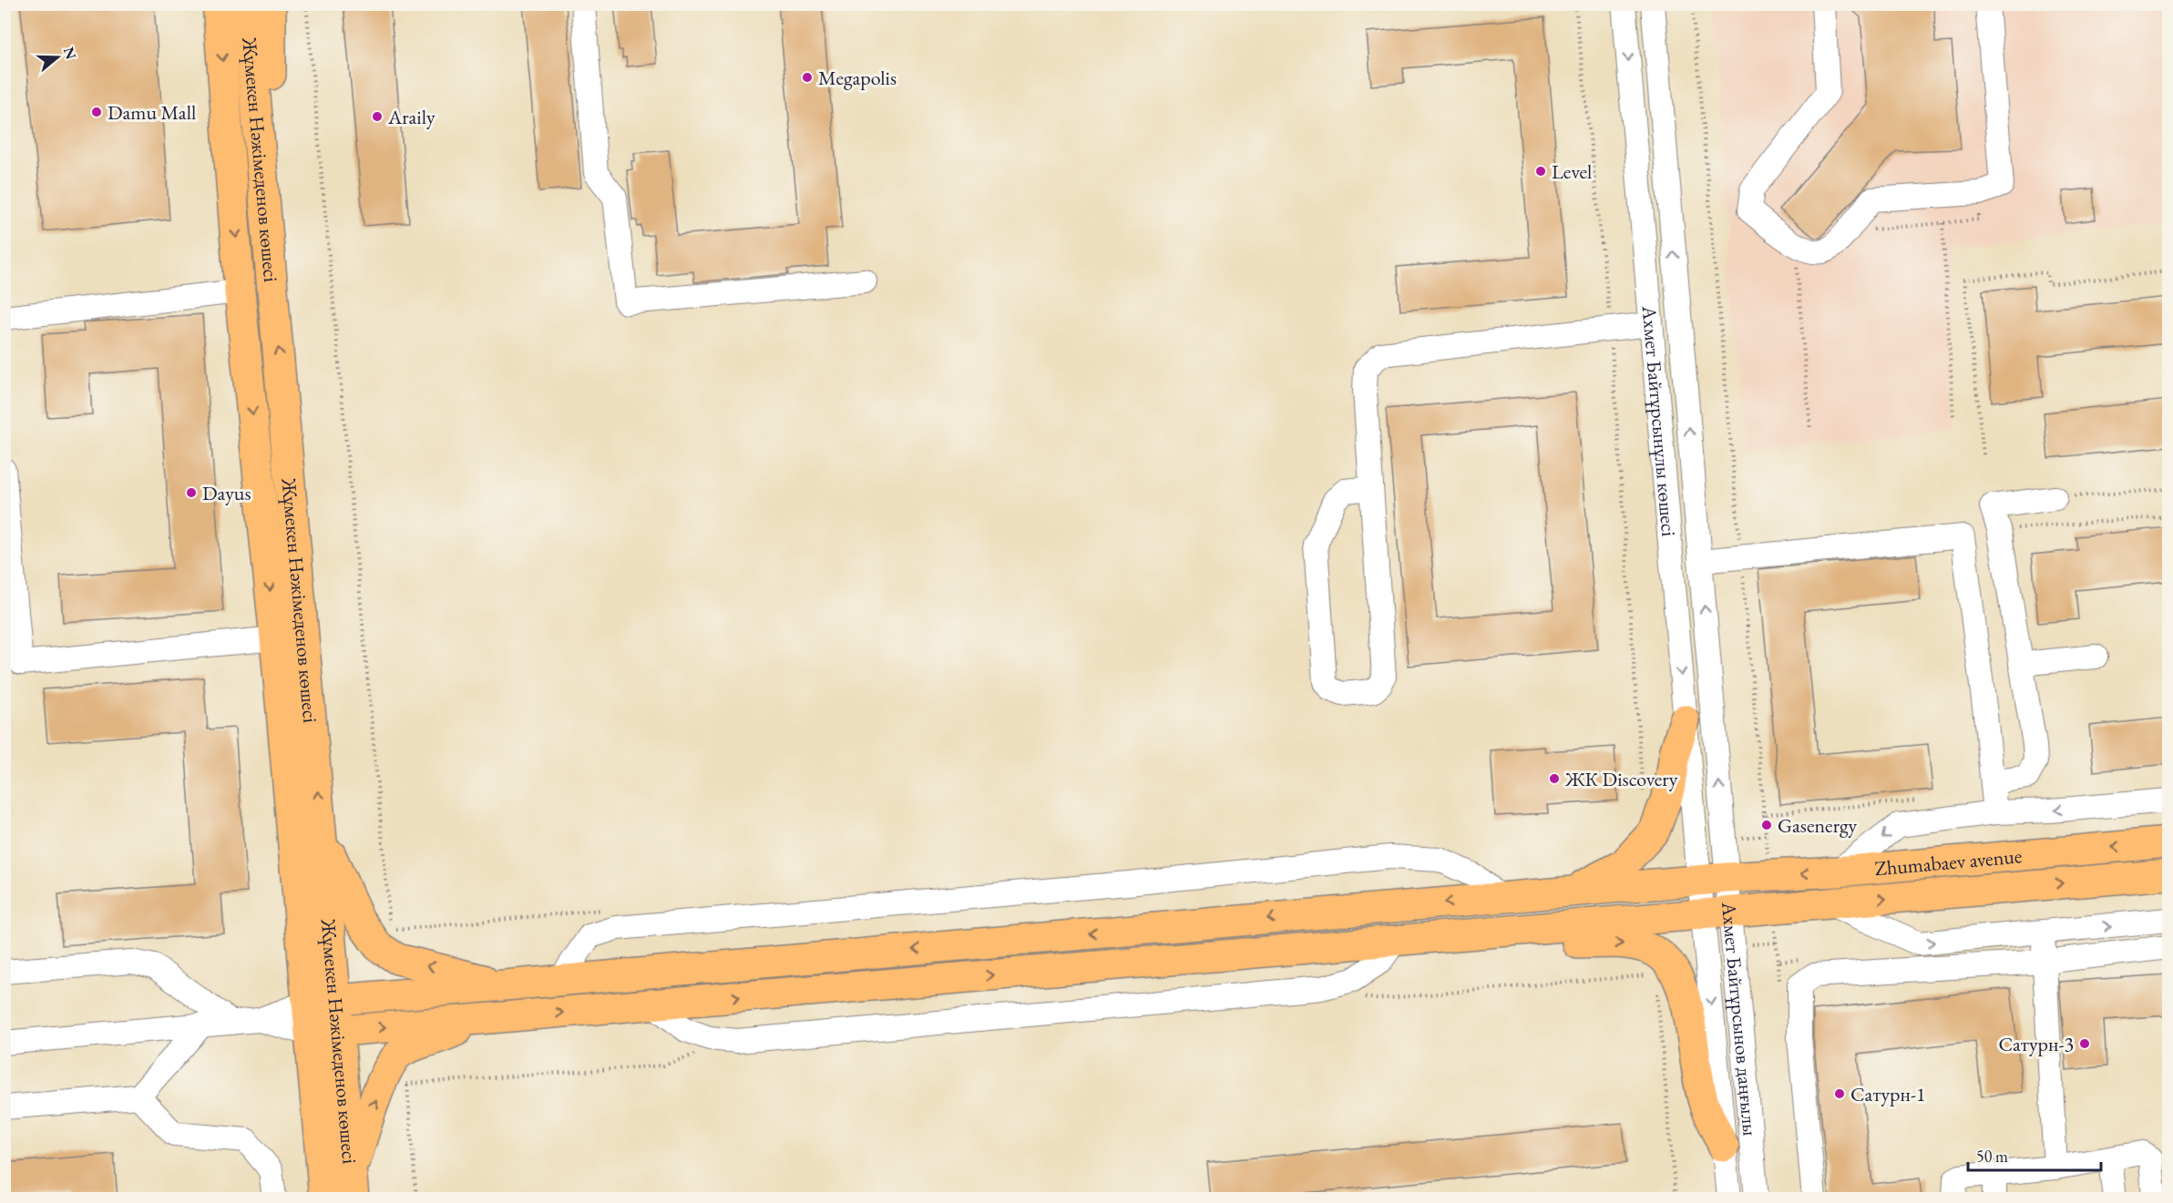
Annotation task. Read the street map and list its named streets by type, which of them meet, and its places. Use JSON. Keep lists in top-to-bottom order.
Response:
{
  "streets": {
    "main road": ["Жұмекен Нәжімеденов көшесі", "Zhumabaev avenue"],
    "street": ["Ахмет Байтұрсынұлы көшесі", "Ахмет Байтұрсынов даңғылы"]
  },
  "crossings": [
    ["Жұмекен Нәжімеденов көшесі", "Zhumabaev avenue"],
    ["Ахмет Байтұрсынұлы көшесі", "Ахмет Байтұрсынов даңғылы"],
    ["Zhumabaev avenue", "Ахмет Байтұрсынов даңғылы"]
  ],
  "places": [
    "Megapolis",
    "Damu Mall",
    "Araily",
    "Level",
    "Dayus",
    "ЖК Discovery",
    "Gasenergy",
    "Сатурн-3",
    "Сатурн-1"
  ],
  "scale_bar": "50 m",
  "north": "right"
}
